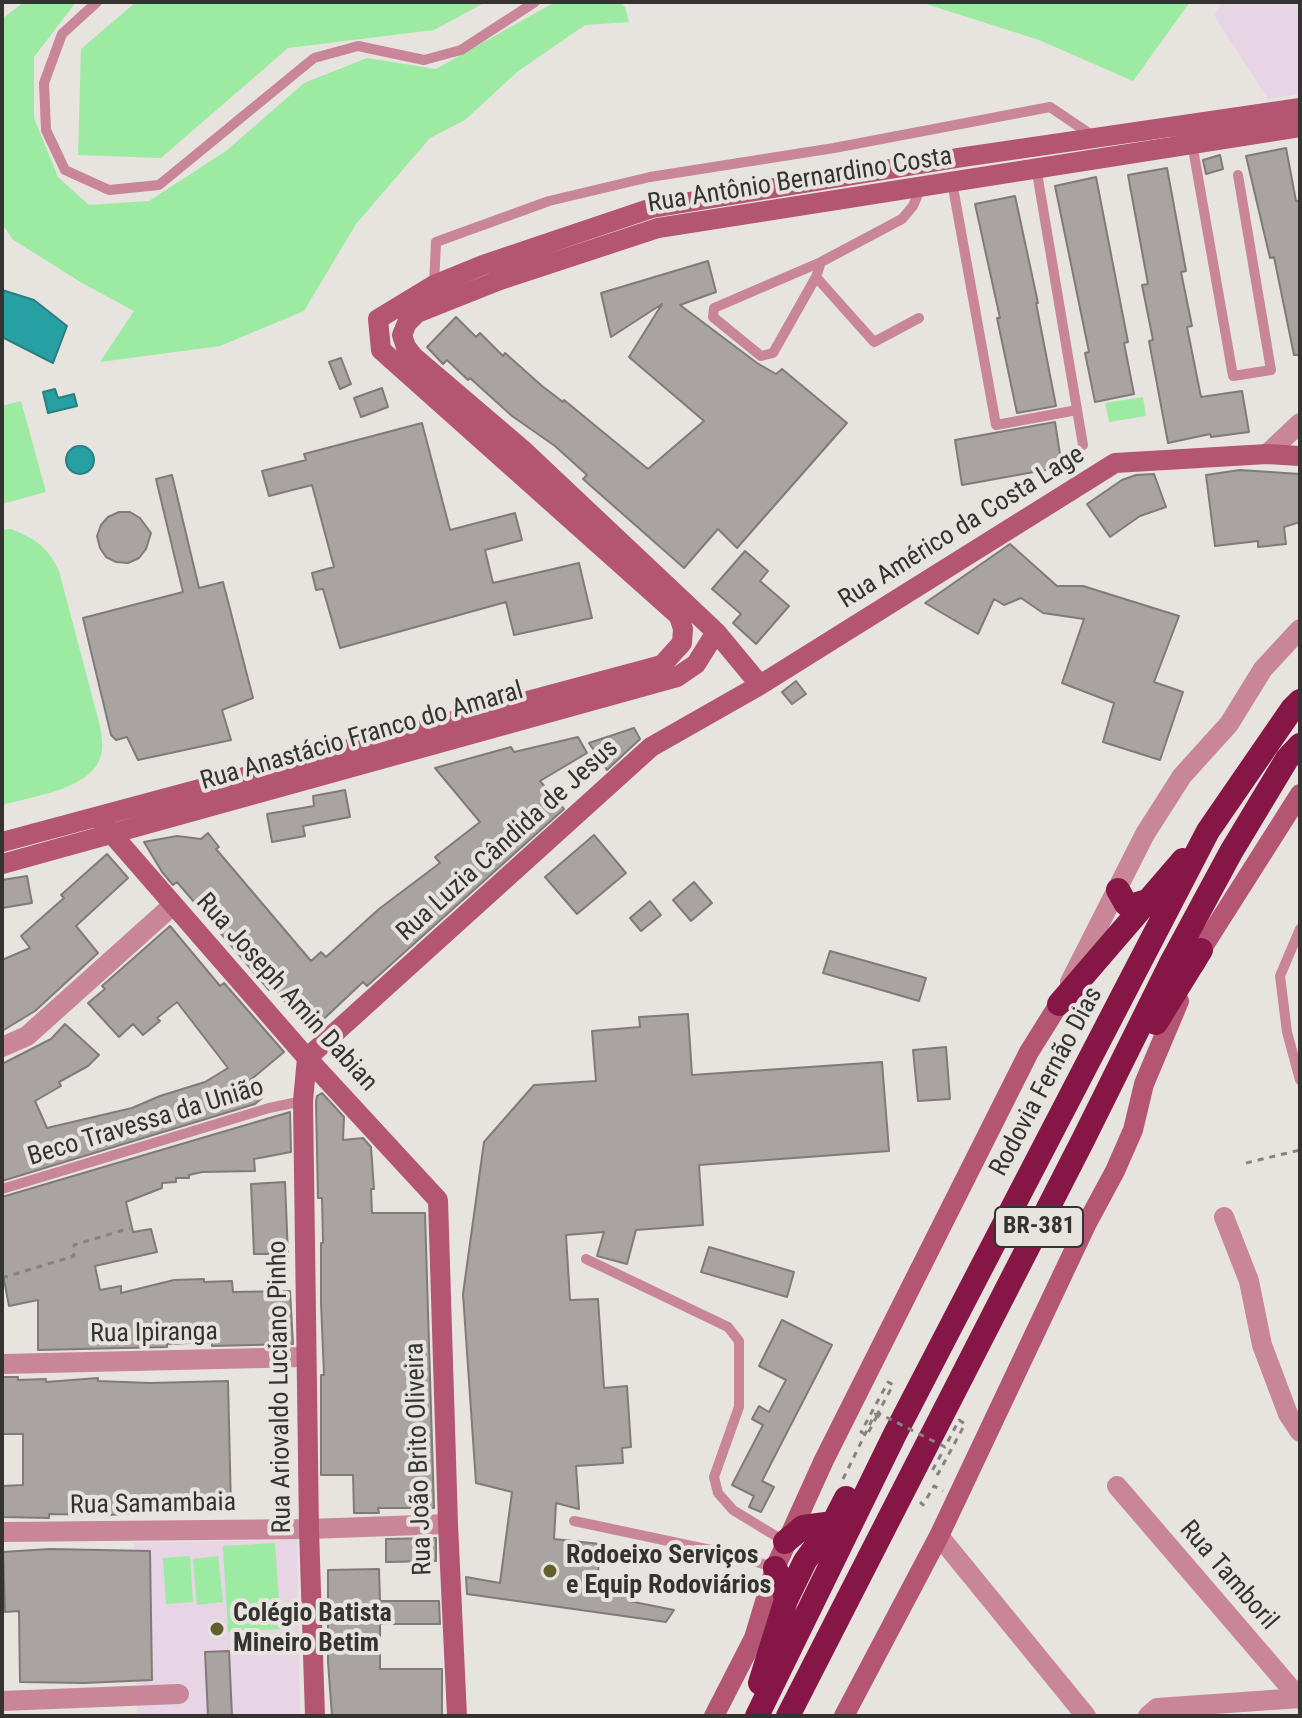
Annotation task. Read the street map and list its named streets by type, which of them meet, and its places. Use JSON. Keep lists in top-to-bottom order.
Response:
{
  "streets": {
    "highway": ["Rodovia Fernão Dias", "BR-381"],
    "street": [
      "Rua Antônio Bernardino Costa",
      "Rua Américo da Costa Lage",
      "Rua Anastácio Franco do Amaral",
      "Rua Luzia Cândida de Jesus",
      "Rua Joseph Amin Dabian",
      "Rua Ipiranga",
      "Rua Ariovaldo Luciano Pinho",
      "Rua João Brito Oliveira",
      "Rua Samambaia",
      "Rua Tamboril"
    ],
    "lane": ["Beco Travessa da União"]
  },
  "crossings": [
    ["Rua Antônio Bernardino Costa", "Rua Américo da Costa Lage"],
    ["Rua Antônio Bernardino Costa", "Rua Anastácio Franco do Amaral"],
    ["Rua Antônio Bernardino Costa", "Rua Luzia Cândida de Jesus"],
    ["Rua Américo da Costa Lage", "Rua Luzia Cândida de Jesus"],
    ["Rua Anastácio Franco do Amaral", "Rua Joseph Amin Dabian"],
    ["Rua Luzia Cândida de Jesus", "Rua Joseph Amin Dabian"],
    ["Rua Luzia Cândida de Jesus", "Rua Ariovaldo Luciano Pinho"],
    ["Rua Joseph Amin Dabian", "Rua Ariovaldo Luciano Pinho"],
    ["Rua Joseph Amin Dabian", "Rua João Brito Oliveira"],
    ["Rodovia Fernão Dias", "BR-381"],
    ["Beco Travessa da União", "Rua Ariovaldo Luciano Pinho"],
    ["Rua Ipiranga", "Rua Ariovaldo Luciano Pinho"],
    ["Rua Ariovaldo Luciano Pinho", "Rua Samambaia"],
    ["Rua João Brito Oliveira", "Rua Samambaia"]
  ],
  "places": ["Rodoeixo Serviços e Equip Rodoviários", "Colégio Batista Mineiro Betim"]
}
